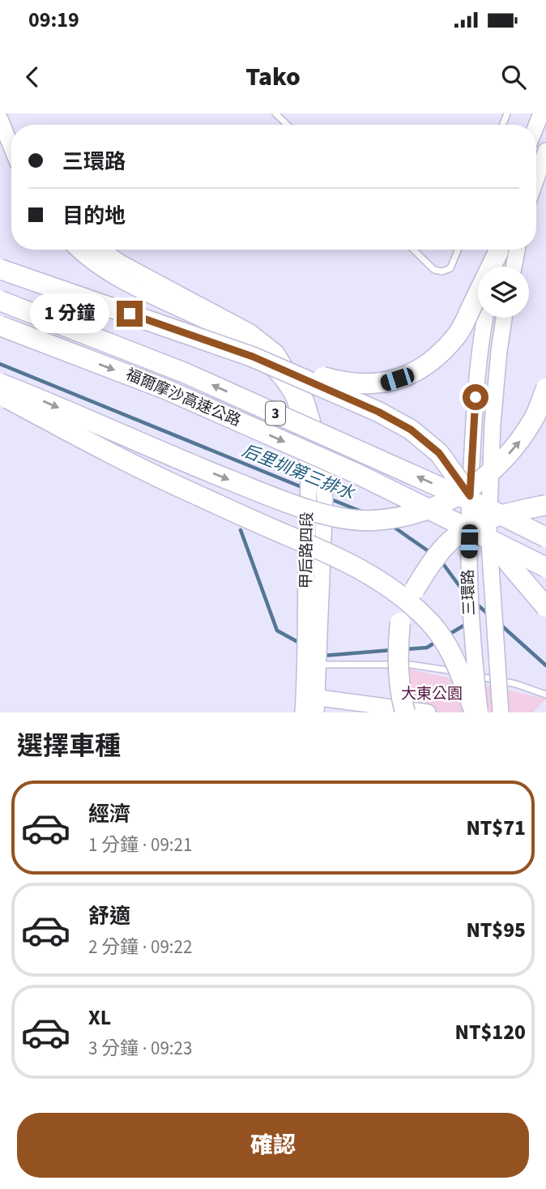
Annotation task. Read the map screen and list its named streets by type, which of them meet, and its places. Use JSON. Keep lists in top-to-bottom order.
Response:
{
  "streets": {
    "highway": ["福爾摩沙高速公路", "3"],
    "street": ["甲后路四段", "三環路"]
  },
  "water": ["后里圳第三排水"],
  "parks": ["大東公園"],
  "page": {
    "status": "09:19",
    "header": "Tako",
    "banner": ["三環路", "目的地"],
    "bubble": "1 分鐘",
    "heading": "選擇車種",
    "list": [
      {
        "name": "經濟",
        "note": "1 分鐘 · 09:21",
        "value": "NT$71"
      },
      {
        "name": "舒適",
        "note": "2 分鐘 · 09:22",
        "value": "NT$95"
      },
      {
        "name": "XL",
        "note": "3 分鐘 · 09:23",
        "value": "NT$120"
      }
    ],
    "buttons": "確認"
  }
}
